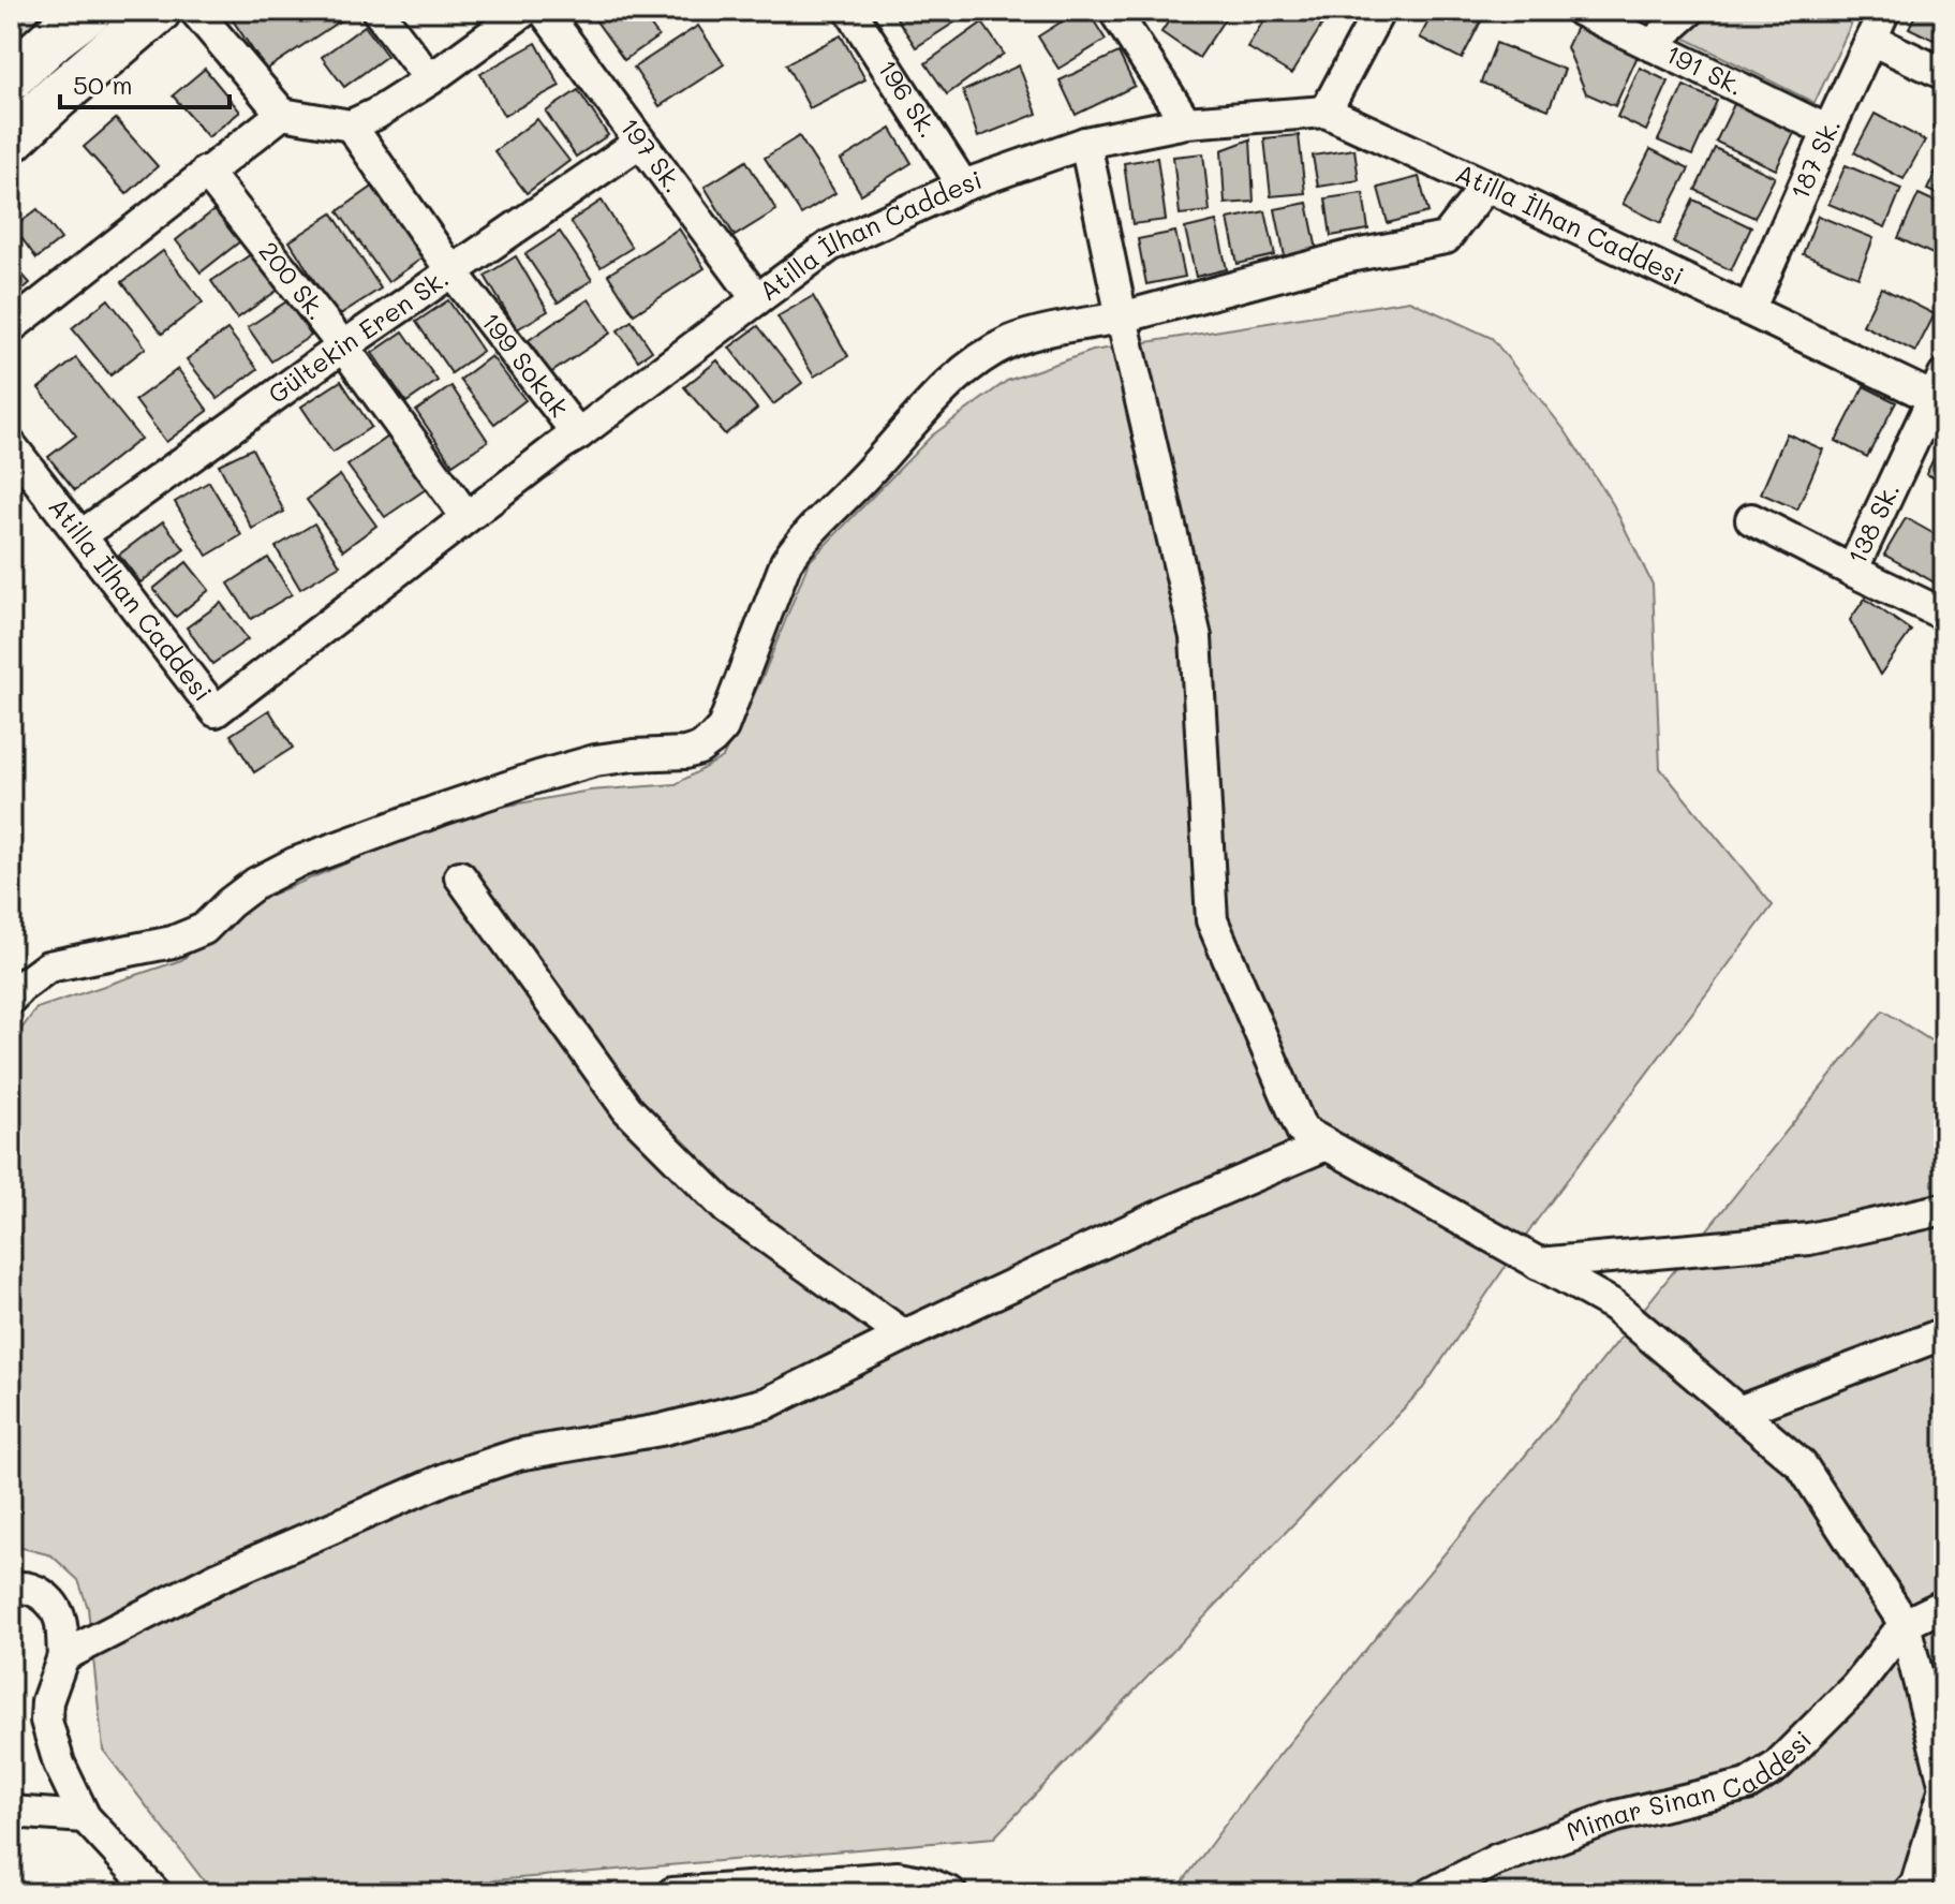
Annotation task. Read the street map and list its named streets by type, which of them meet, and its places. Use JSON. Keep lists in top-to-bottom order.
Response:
{
  "streets": {
    "street": [
      "191 Sk.",
      "196 Sk.",
      "197 Sk.",
      "187 Sk.",
      "Atilla İlhan Caddesi",
      "200 Sk.",
      "Gültekin Eren Sk.",
      "199 Sokak",
      "138 Sk.",
      "Mimar Sinan Caddesi"
    ]
  },
  "crossings": [
    ["191 Sk.", "187 Sk."],
    ["196 Sk.", "Atilla İlhan Caddesi"],
    ["197 Sk.", "Atilla İlhan Caddesi"],
    ["197 Sk.", "Gültekin Eren Sk."],
    ["187 Sk.", "Atilla İlhan Caddesi"],
    ["Atilla İlhan Caddesi", "200 Sk."],
    ["Atilla İlhan Caddesi", "Gültekin Eren Sk."],
    ["Atilla İlhan Caddesi", "199 Sokak"],
    ["Atilla İlhan Caddesi", "138 Sk."],
    ["200 Sk.", "Gültekin Eren Sk."],
    ["Gültekin Eren Sk.", "199 Sokak"]
  ],
  "scale_bar": "50 m"
}
